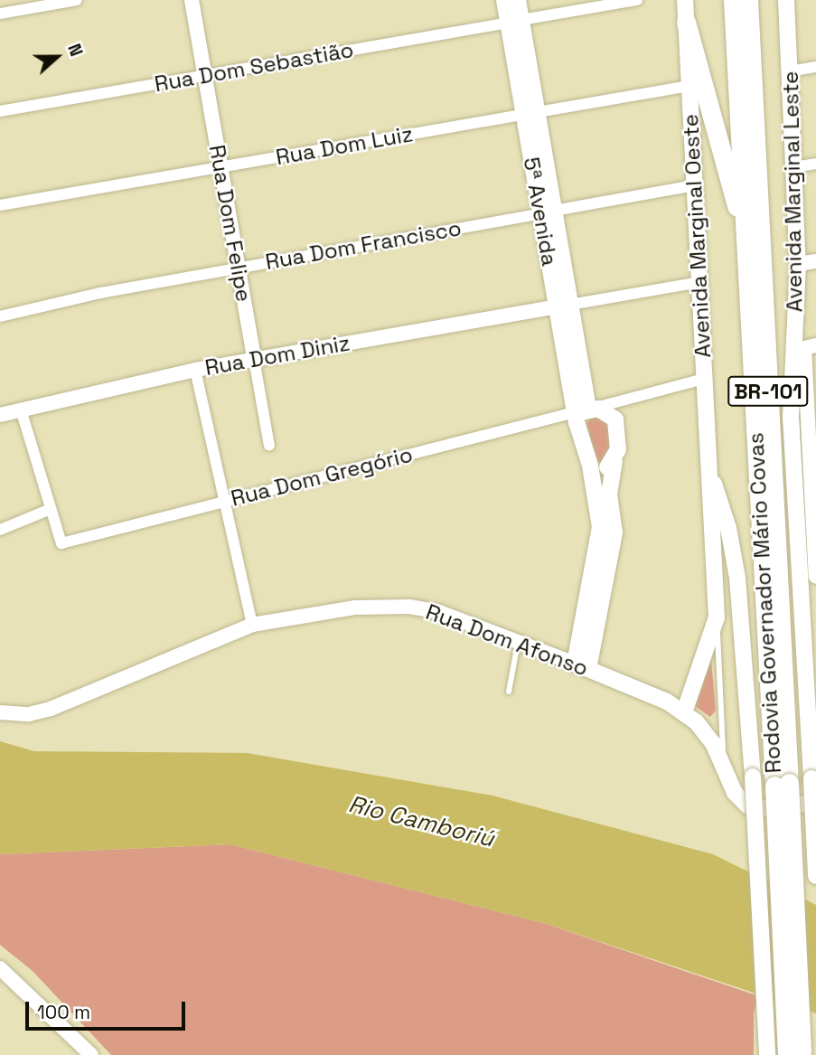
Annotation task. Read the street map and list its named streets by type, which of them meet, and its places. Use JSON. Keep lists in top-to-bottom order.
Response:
{
  "streets": {
    "highway": ["BR-101", "Rodovia Governador Mário Covas"],
    "main road": [
      "Avenida Marginal Leste",
      "5ª Avenida",
      "Avenida Marginal Oeste",
      "Rua Dom Afonso"
    ],
    "street": [
      "Rua Dom Sebastião",
      "Rua Dom Luiz",
      "Rua Dom Felipe",
      "Rua Dom Francisco",
      "Rua Dom Diniz",
      "Rua Dom Gregório"
    ]
  },
  "crossings": [
    ["Rua Dom Sebastião", "5ª Avenida"],
    ["Rua Dom Sebastião", "Rua Dom Felipe"],
    ["Rua Dom Luiz", "5ª Avenida"],
    ["Rua Dom Luiz", "Rua Dom Felipe"],
    ["Rua Dom Luiz", "Avenida Marginal Oeste"],
    ["5ª Avenida", "Rua Dom Francisco"],
    ["5ª Avenida", "Rua Dom Diniz"],
    ["5ª Avenida", "Rua Dom Gregório"],
    ["Rua Dom Felipe", "Rua Dom Francisco"],
    ["Rua Dom Felipe", "Rua Dom Diniz"],
    ["Avenida Marginal Oeste", "Rua Dom Francisco"],
    ["Avenida Marginal Oeste", "Rua Dom Diniz"],
    ["Avenida Marginal Oeste", "Rua Dom Gregório"],
    ["Avenida Marginal Oeste", "Rua Dom Afonso"]
  ],
  "water": ["Rio Camboriú"],
  "scale_bar": "100 m",
  "north": "right"
}
